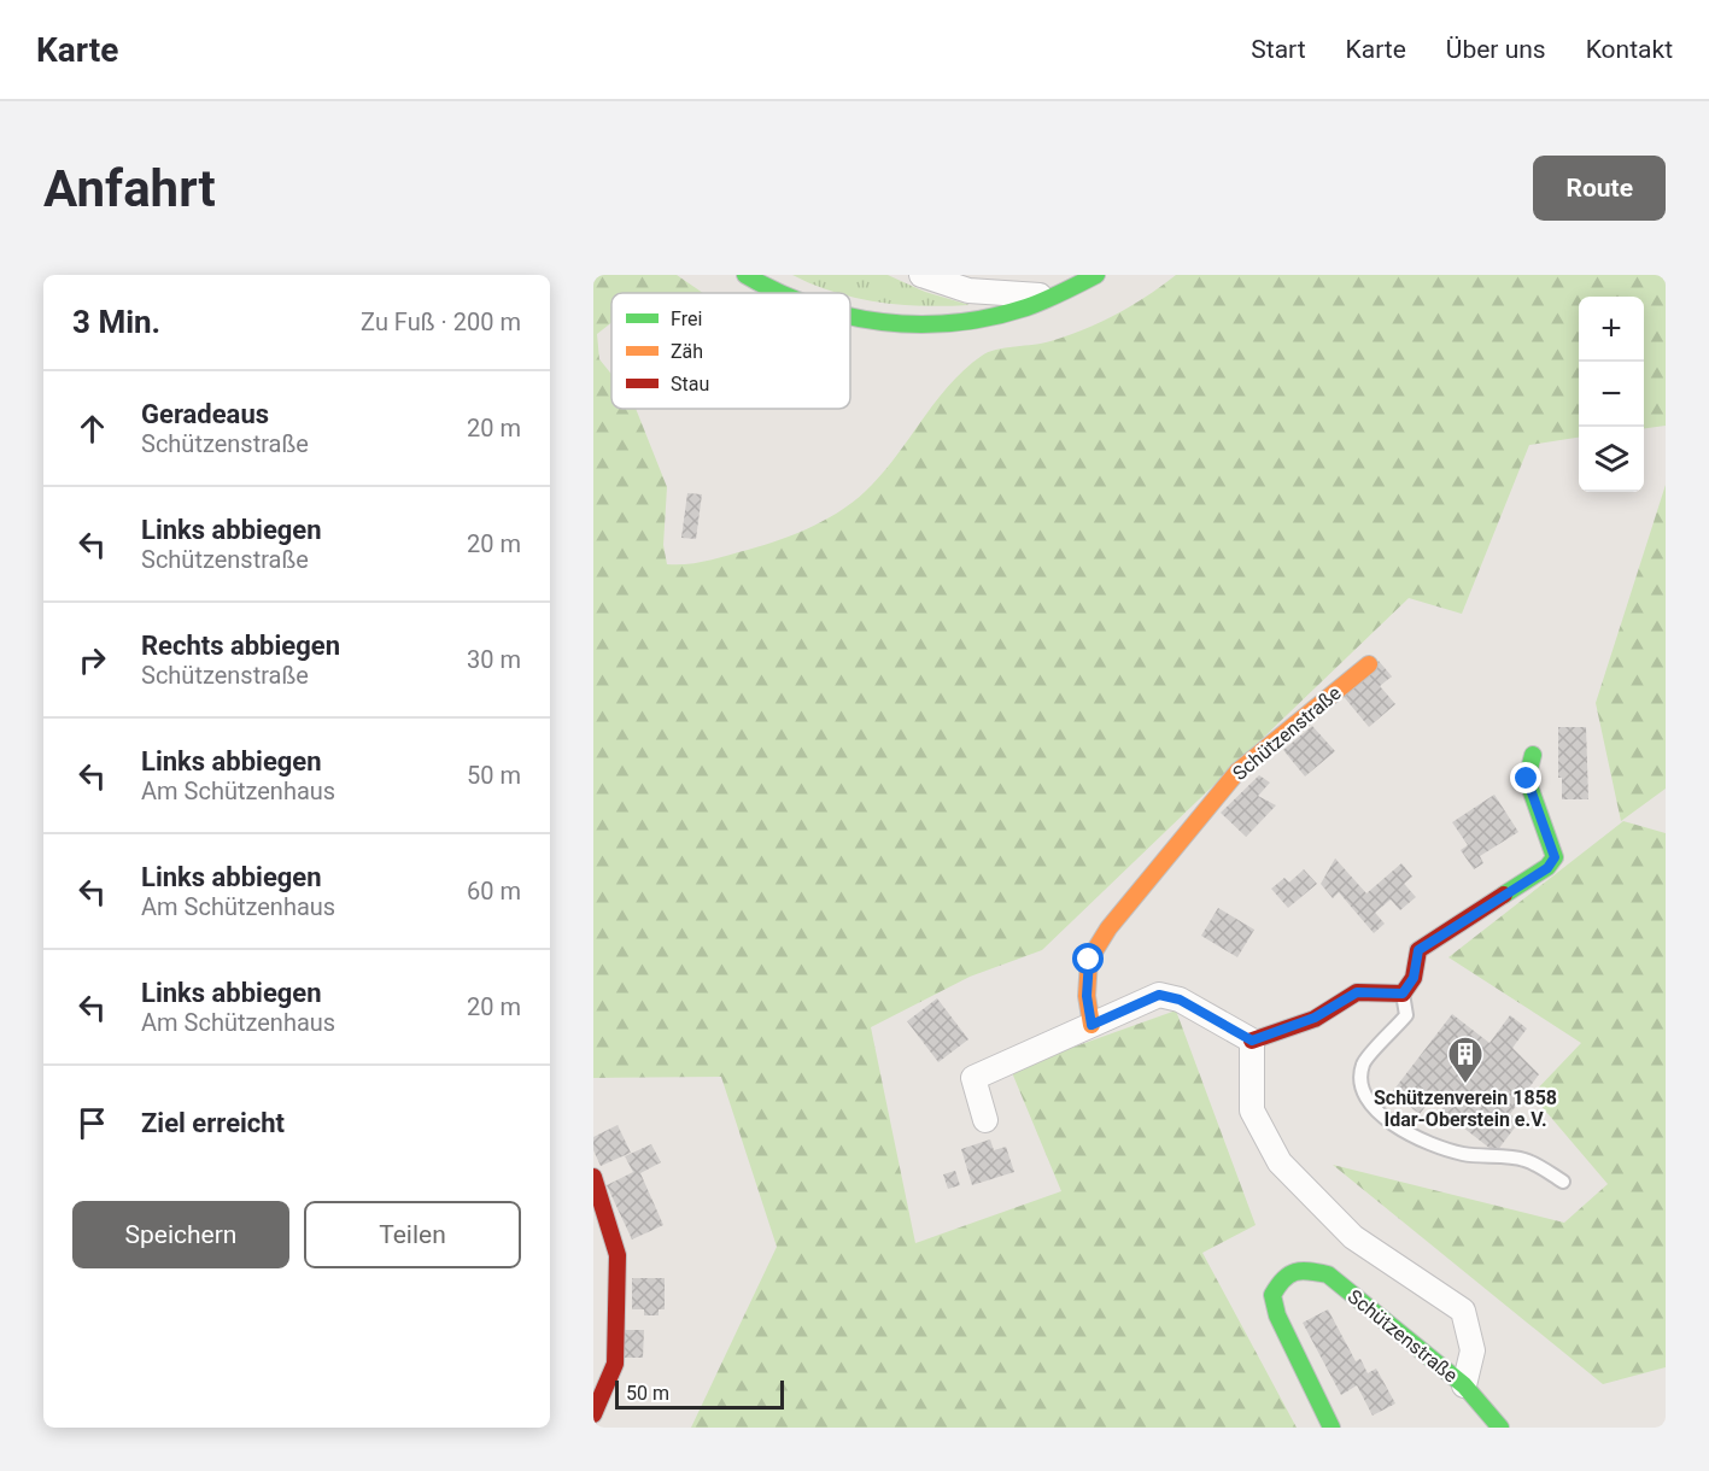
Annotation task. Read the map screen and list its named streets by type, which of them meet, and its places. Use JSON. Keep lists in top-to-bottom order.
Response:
{
  "streets": {
    "street": ["Schützenstraße"]
  },
  "places": {
    "building": ["Schützenverein 1858 Idar-Oberstein e.V."]
  },
  "legend": ["Frei", "Zäh", "Stau"],
  "scale_bar": "50 m",
  "page": {
    "header": "Karte",
    "nav": [
      "Start",
      "Karte",
      "Über uns",
      "Kontakt"
    ],
    "buttons": [
      "Route",
      ["Speichern", "Teilen"]
    ],
    "title": "Anfahrt",
    "heading": ["3 Min.", "Zu Fuß · 200 m"],
    "map_buttons": ["+", "−"],
    "list": [
      ["Geradeaus", "Schützenstraße", "20 m"],
      ["Links abbiegen", "Schützenstraße", "20 m"],
      ["Rechts abbiegen", "Schützenstraße", "30 m"],
      ["Links abbiegen", "Am Schützenhaus", "50 m"],
      ["Links abbiegen", "Am Schützenhaus", "60 m"],
      ["Links abbiegen", "Am Schützenhaus", "20 m"],
      "Ziel erreicht"
    ],
    "scale": "50 m"
  }
}
